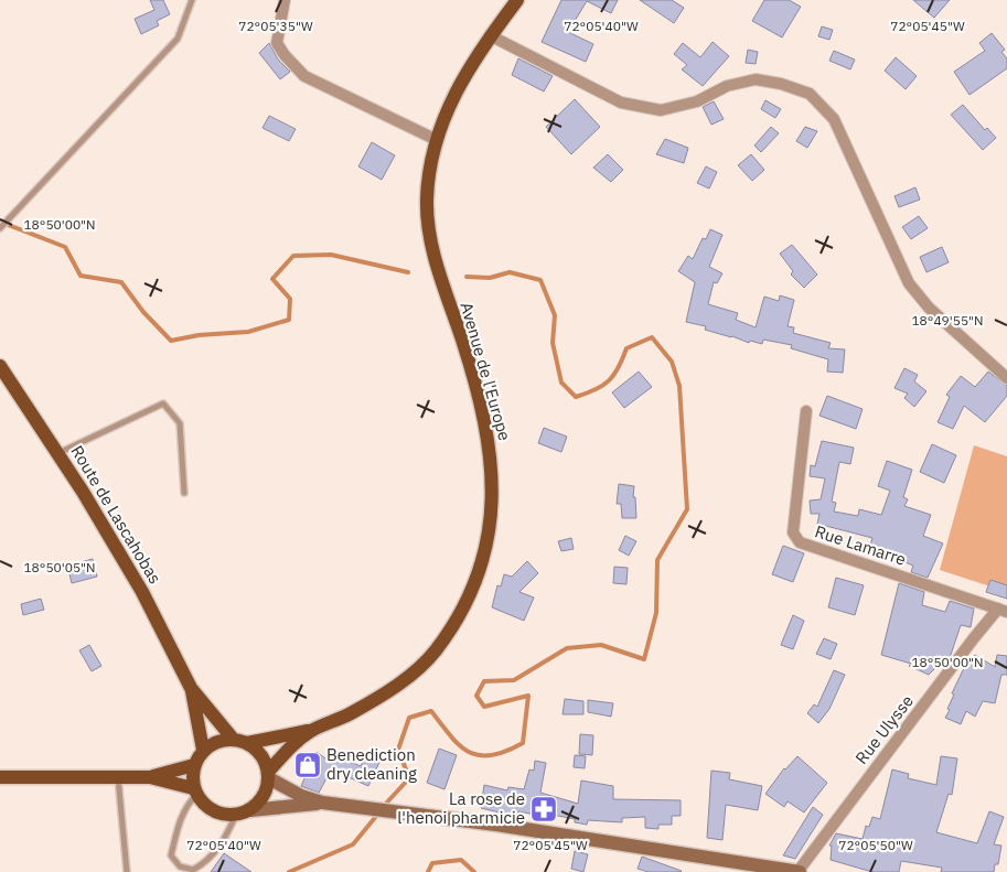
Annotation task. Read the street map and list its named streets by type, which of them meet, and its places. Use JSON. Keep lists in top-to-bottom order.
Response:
{
  "streets": {
    "main road": ["Avenue de l'Europe", "Route de Lascahobas"],
    "street": ["Rue Lamarre", "Rue Ulysse"]
  },
  "crossings": [
    ["Avenue de l'Europe", "Route de Lascahobas"],
    ["Rue Lamarre", "Rue Ulysse"]
  ],
  "places": {
    "shop": ["Benediction dry cleaning"],
    "pharmacy": ["La rose de l'henoi pharmicie"]
  },
  "coordinates": [
    "72°05'35\"W",
    "72°05'40\"W",
    "72°05'45\"W",
    "18°50'00\"N",
    "18°49'55\"N",
    "18°50'05\"N",
    "72°05'50\"W"
  ]
}
